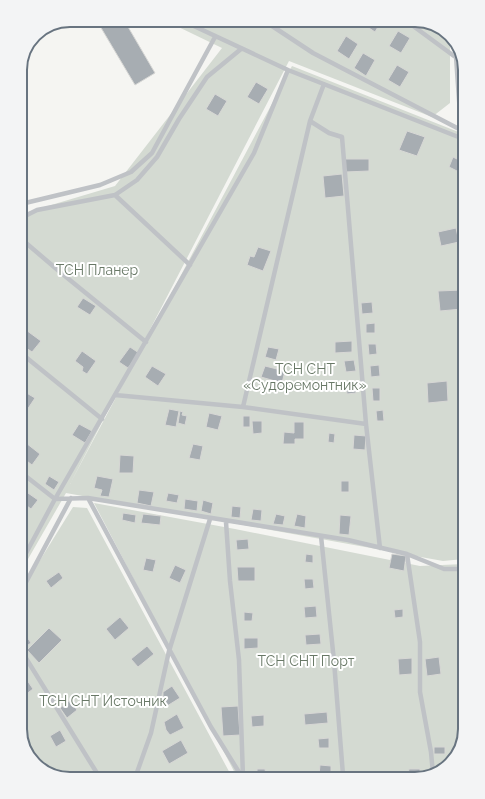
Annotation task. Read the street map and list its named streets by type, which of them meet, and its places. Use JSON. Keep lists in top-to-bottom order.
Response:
{
  "parks": [
    "ТСН Планер",
    "ТСН СНТ «Судоремонтник»",
    "ТСН СНТ Порт",
    "ТСН СНТ Источник"
  ]
}
